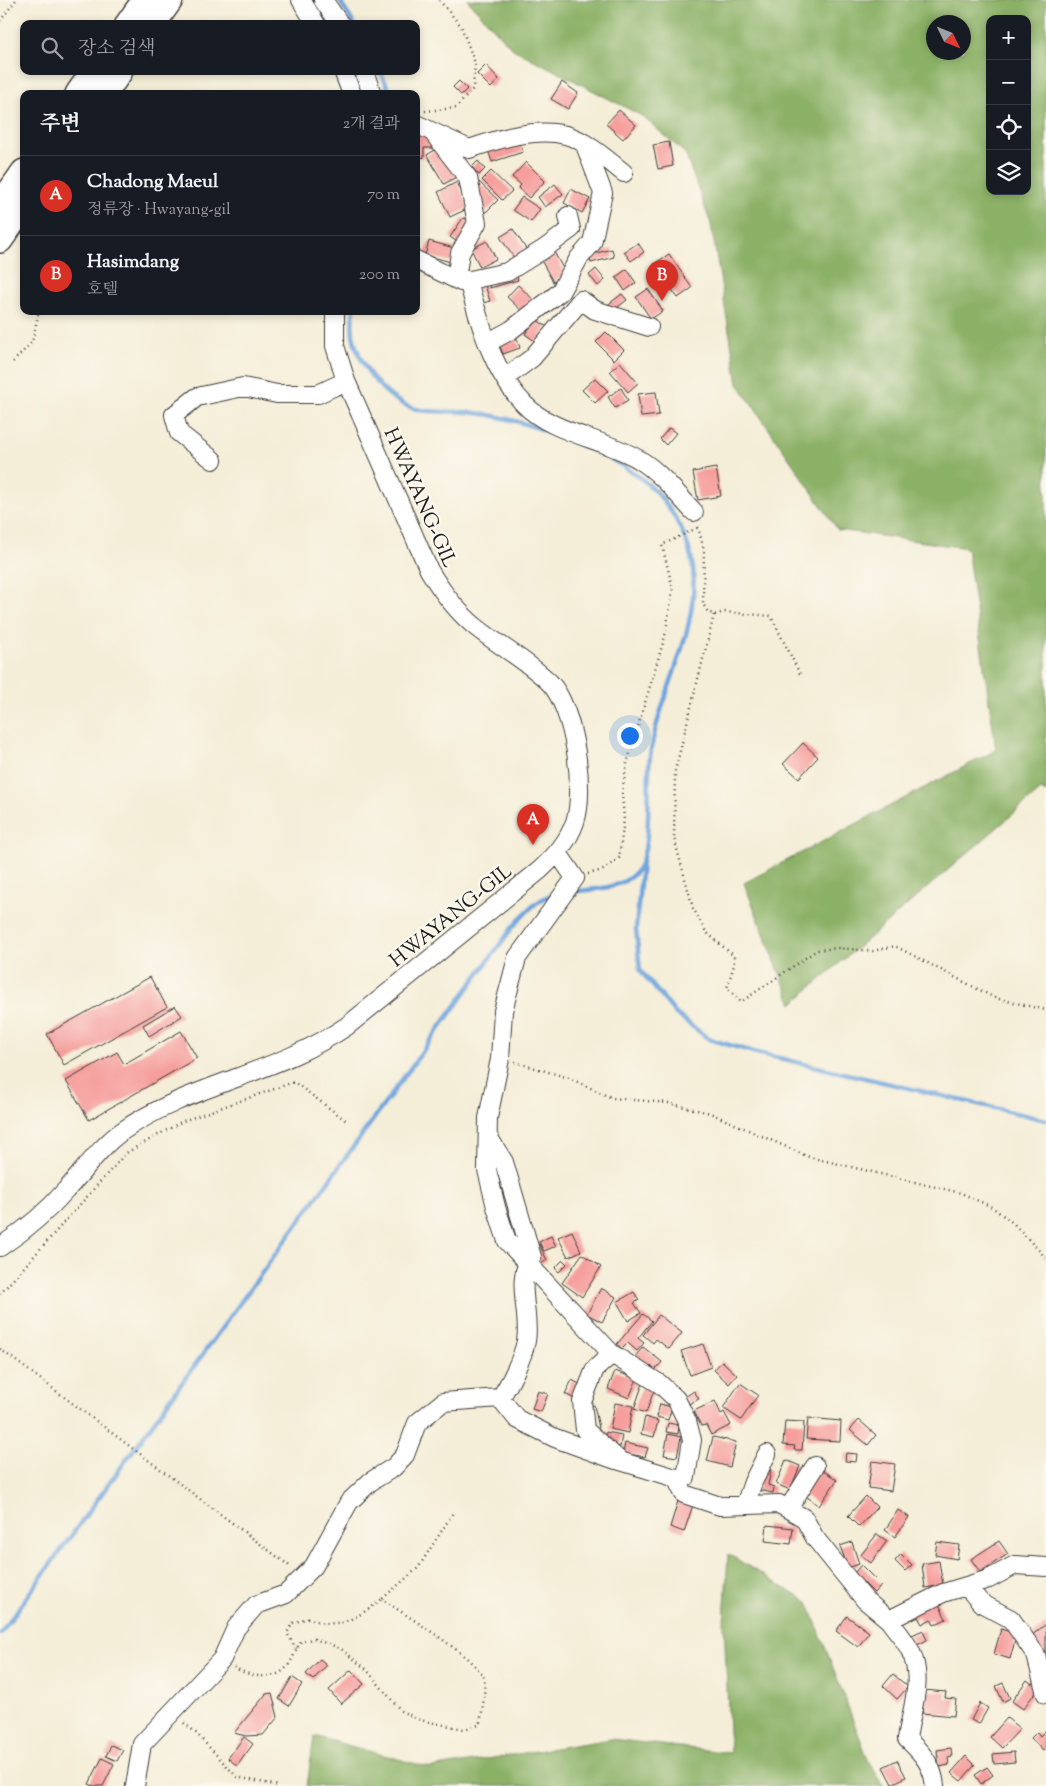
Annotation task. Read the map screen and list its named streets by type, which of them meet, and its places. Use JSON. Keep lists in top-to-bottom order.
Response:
{
  "streets": {
    "street": ["HWAYANG-GIL"]
  },
  "north": "bottom right",
  "page": {
    "map_buttons": ["+", "−"],
    "search": "장소 검색",
    "heading": ["주변", "2개 결과"],
    "list": [
      {
        "mark": "A",
        "name": "Chadong Maeul",
        "note": "정류장 · Hwayang-gil",
        "value": "70 m"
      },
      {
        "mark": "B",
        "name": "Hasimdang",
        "note": "호텔",
        "value": "200 m"
      }
    ],
    "pins": ["B", "A"]
  }
}
